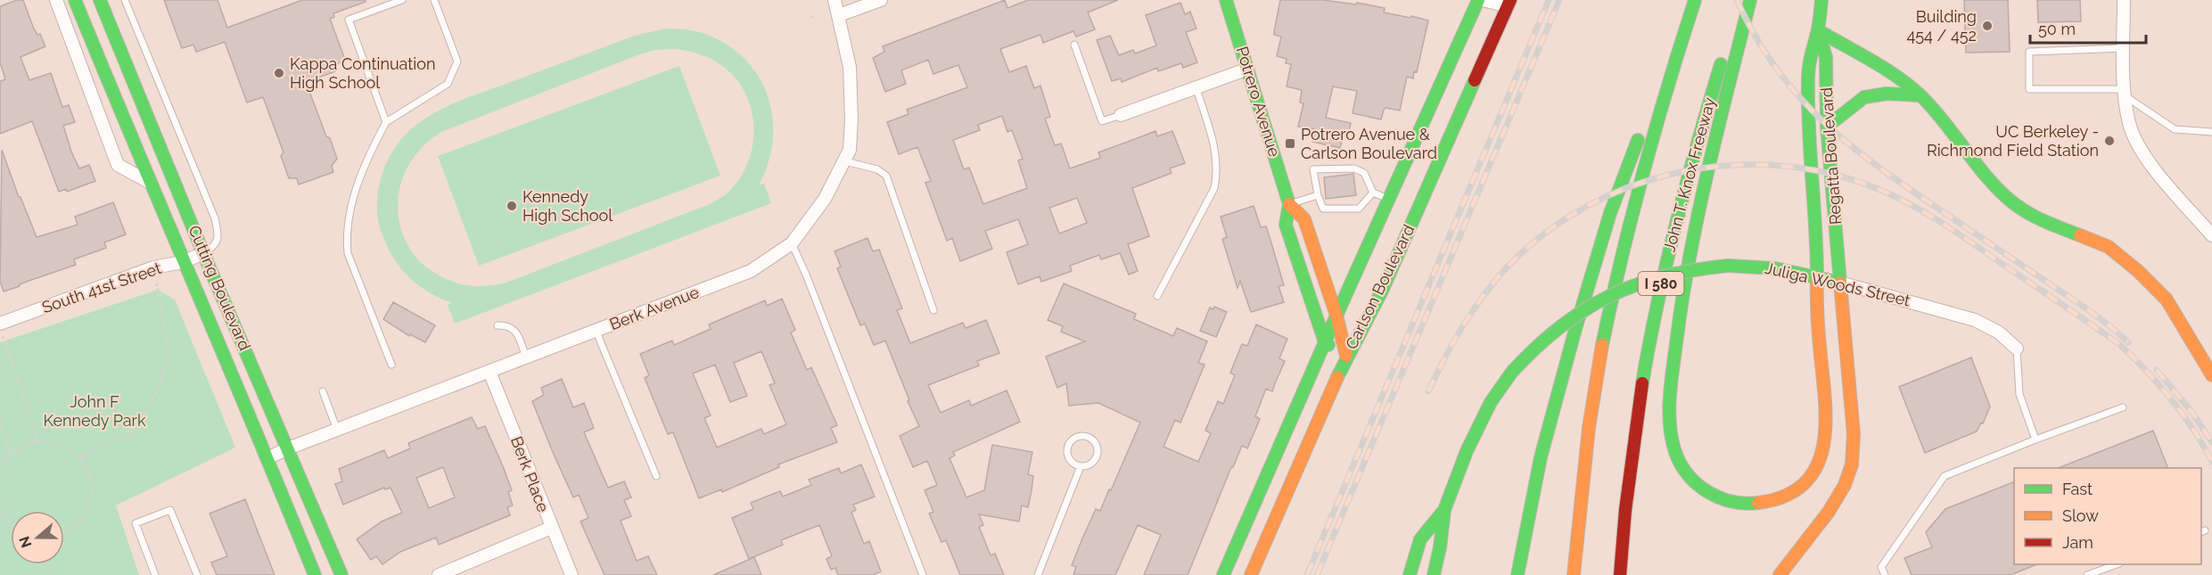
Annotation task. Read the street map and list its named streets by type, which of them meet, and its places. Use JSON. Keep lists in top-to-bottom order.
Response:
{
  "streets": {
    "main road": [
      "Potrero Avenue",
      "Regatta Boulevard",
      "John T. Knox Freeway",
      "I 580",
      "Juliga Woods Street",
      "Carlson Boulevard",
      "Cutting Boulevard"
    ],
    "street": ["South 41st Street", "Berk Avenue", "Berk Place"]
  },
  "crossings": [
    ["Potrero Avenue", "Carlson Boulevard"],
    ["Regatta Boulevard", "Juliga Woods Street"],
    ["South 41st Street", "Cutting Boulevard"],
    ["Cutting Boulevard", "Berk Avenue"],
    ["Berk Avenue", "Berk Place"]
  ],
  "parks": ["John F Kennedy Park"],
  "places": {
    "other": [
      "Building 454 / 452",
      "Kappa Continuation High School",
      "UC Berkeley - Richmond Field Station",
      "Kennedy High School"
    ],
    "transit": ["Potrero Avenue & Carlson Boulevard"]
  },
  "legend": ["Fast", "Slow", "Jam"],
  "scale_bar": "50 m",
  "north": "left"
}
